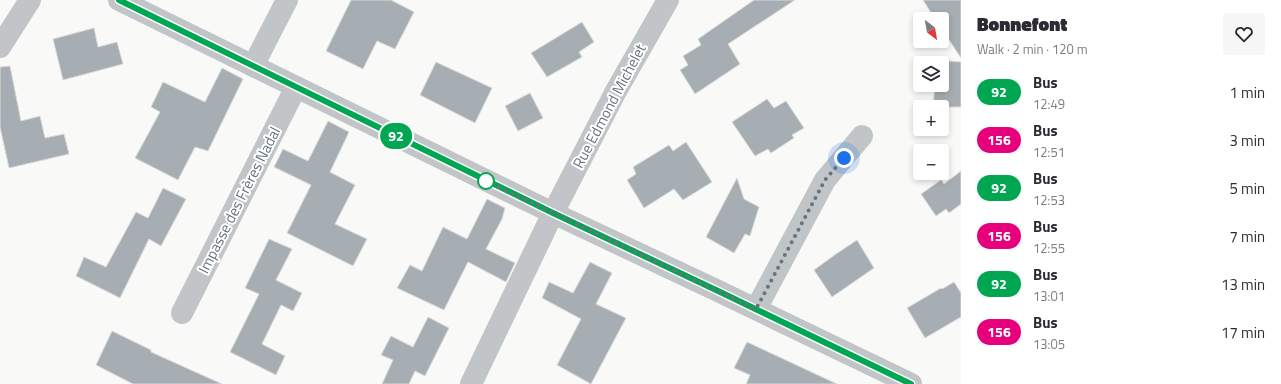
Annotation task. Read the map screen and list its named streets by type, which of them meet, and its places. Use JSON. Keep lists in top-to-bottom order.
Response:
{
  "streets": {
    "street": ["Rue Edmond Michelet", "Impasse des Frères Nadal"]
  },
  "lines": ["bus line 92"],
  "north": "bottom right",
  "page": {
    "on_map": "92",
    "heading": ["Bonnefont", "Walk · 2 min · 120 m"],
    "map_buttons": ["+", "−"],
    "list": [
      {
        "mark": "92",
        "name": "Bus",
        "note": "12:49",
        "value": "1 min"
      },
      {
        "mark": "156",
        "name": "Bus",
        "note": "12:51",
        "value": "3 min"
      },
      {
        "mark": "92",
        "name": "Bus",
        "note": "12:53",
        "value": "5 min"
      },
      {
        "mark": "156",
        "name": "Bus",
        "note": "12:55",
        "value": "7 min"
      },
      {
        "mark": "92",
        "name": "Bus",
        "note": "13:01",
        "value": "13 min"
      },
      {
        "mark": "156",
        "name": "Bus",
        "note": "13:05",
        "value": "17 min"
      }
    ]
  }
}
